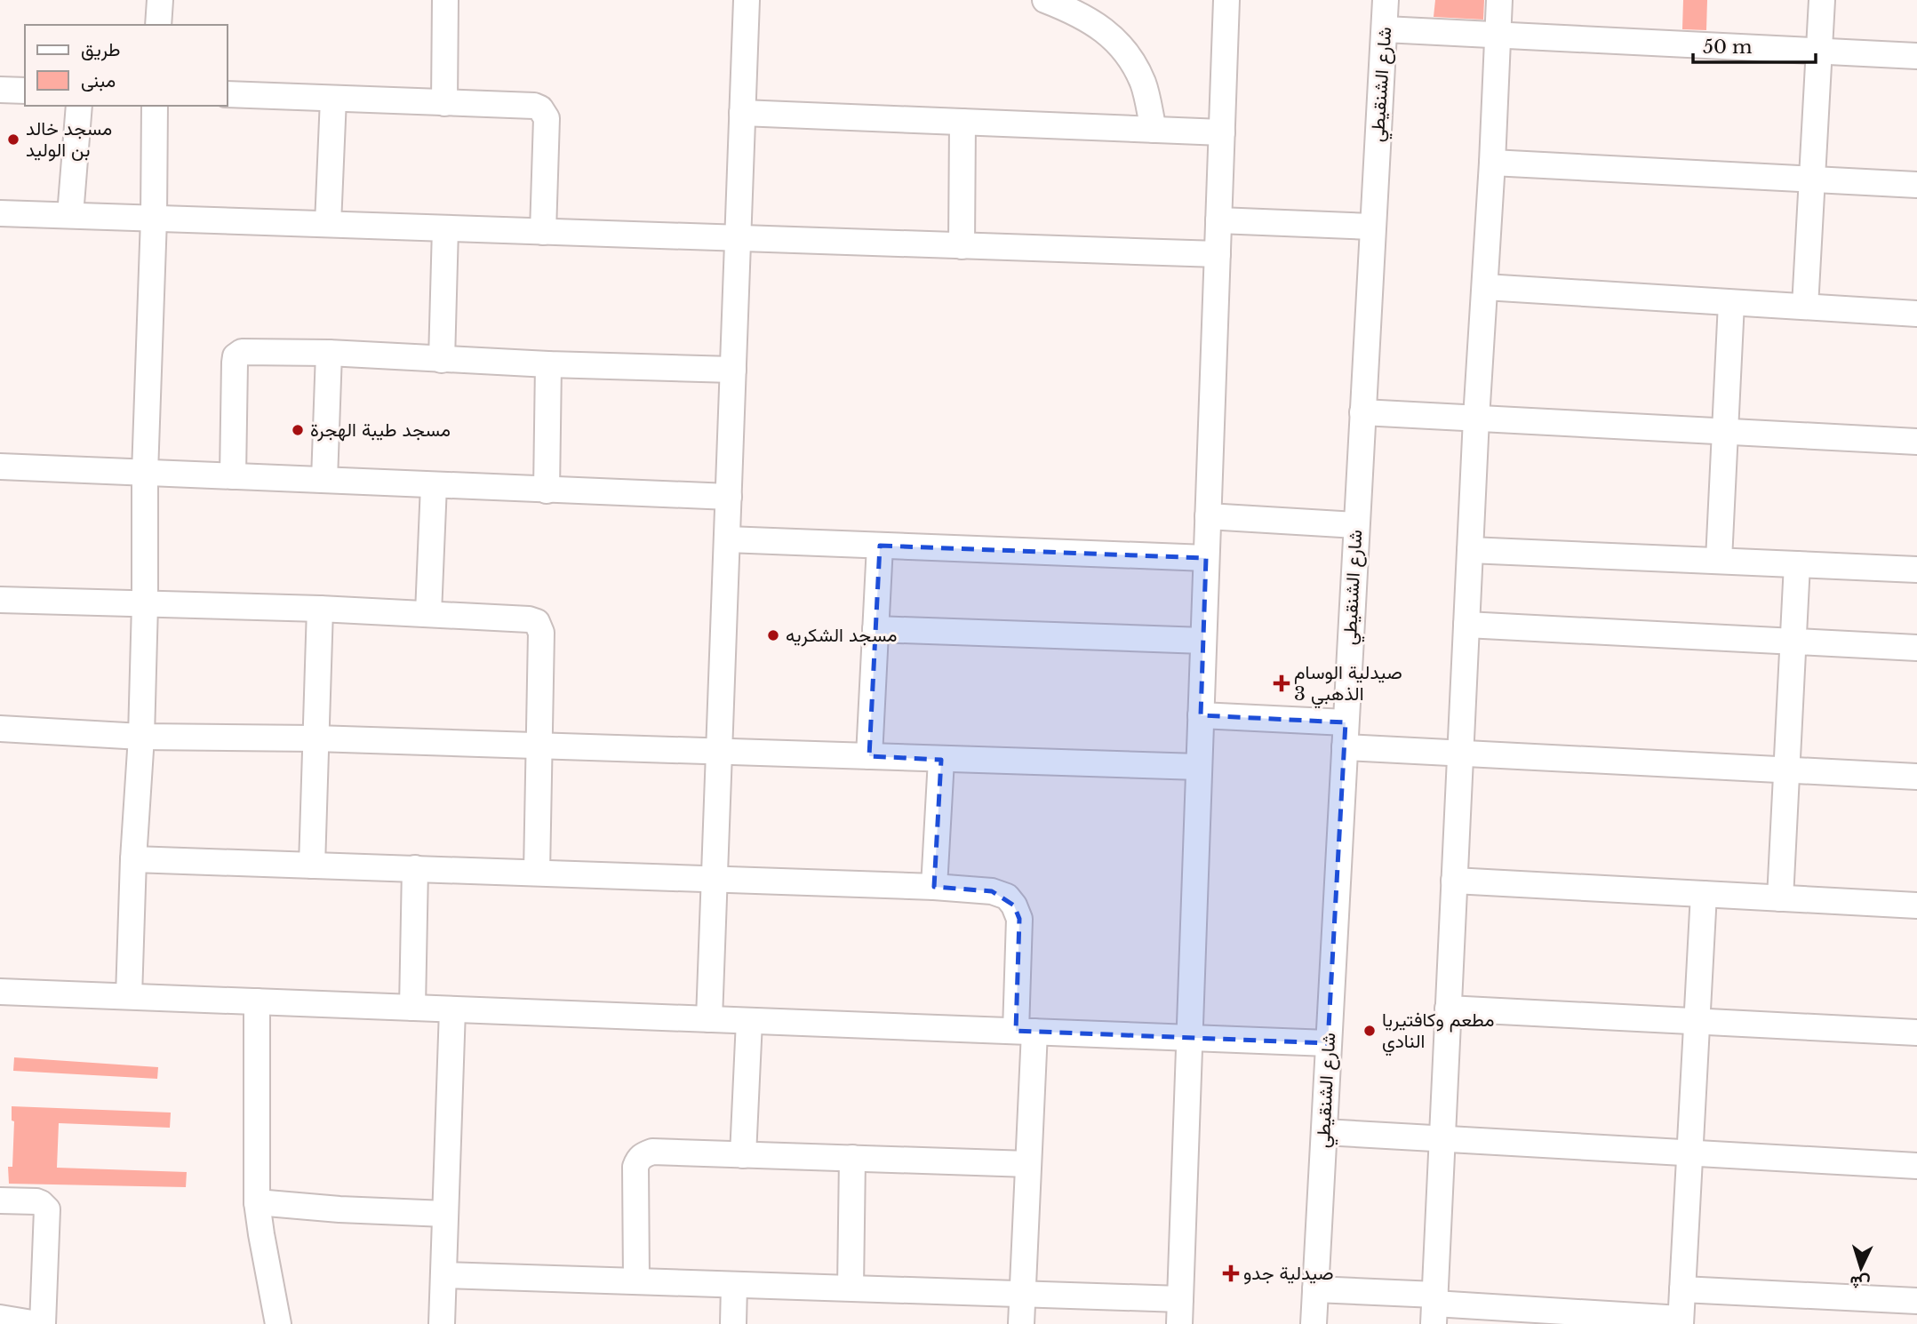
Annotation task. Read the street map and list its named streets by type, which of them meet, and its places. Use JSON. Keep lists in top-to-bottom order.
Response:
{
  "streets": {
    "street": ["شارع الشنقيطي"]
  },
  "places": {
    "other": [
      "مسجد خالد بن الوليد",
      "مسجد طيبة الهجرة",
      "مسجد الشكريه",
      "مطعم وكافتيريا النادي"
    ],
    "health": ["صيدلية الوسام الذهبي 3", "صيدلية جدو"]
  },
  "legend": ["طريق", "مبنى"],
  "scale_bar": "50 m",
  "north": "bottom"
}
